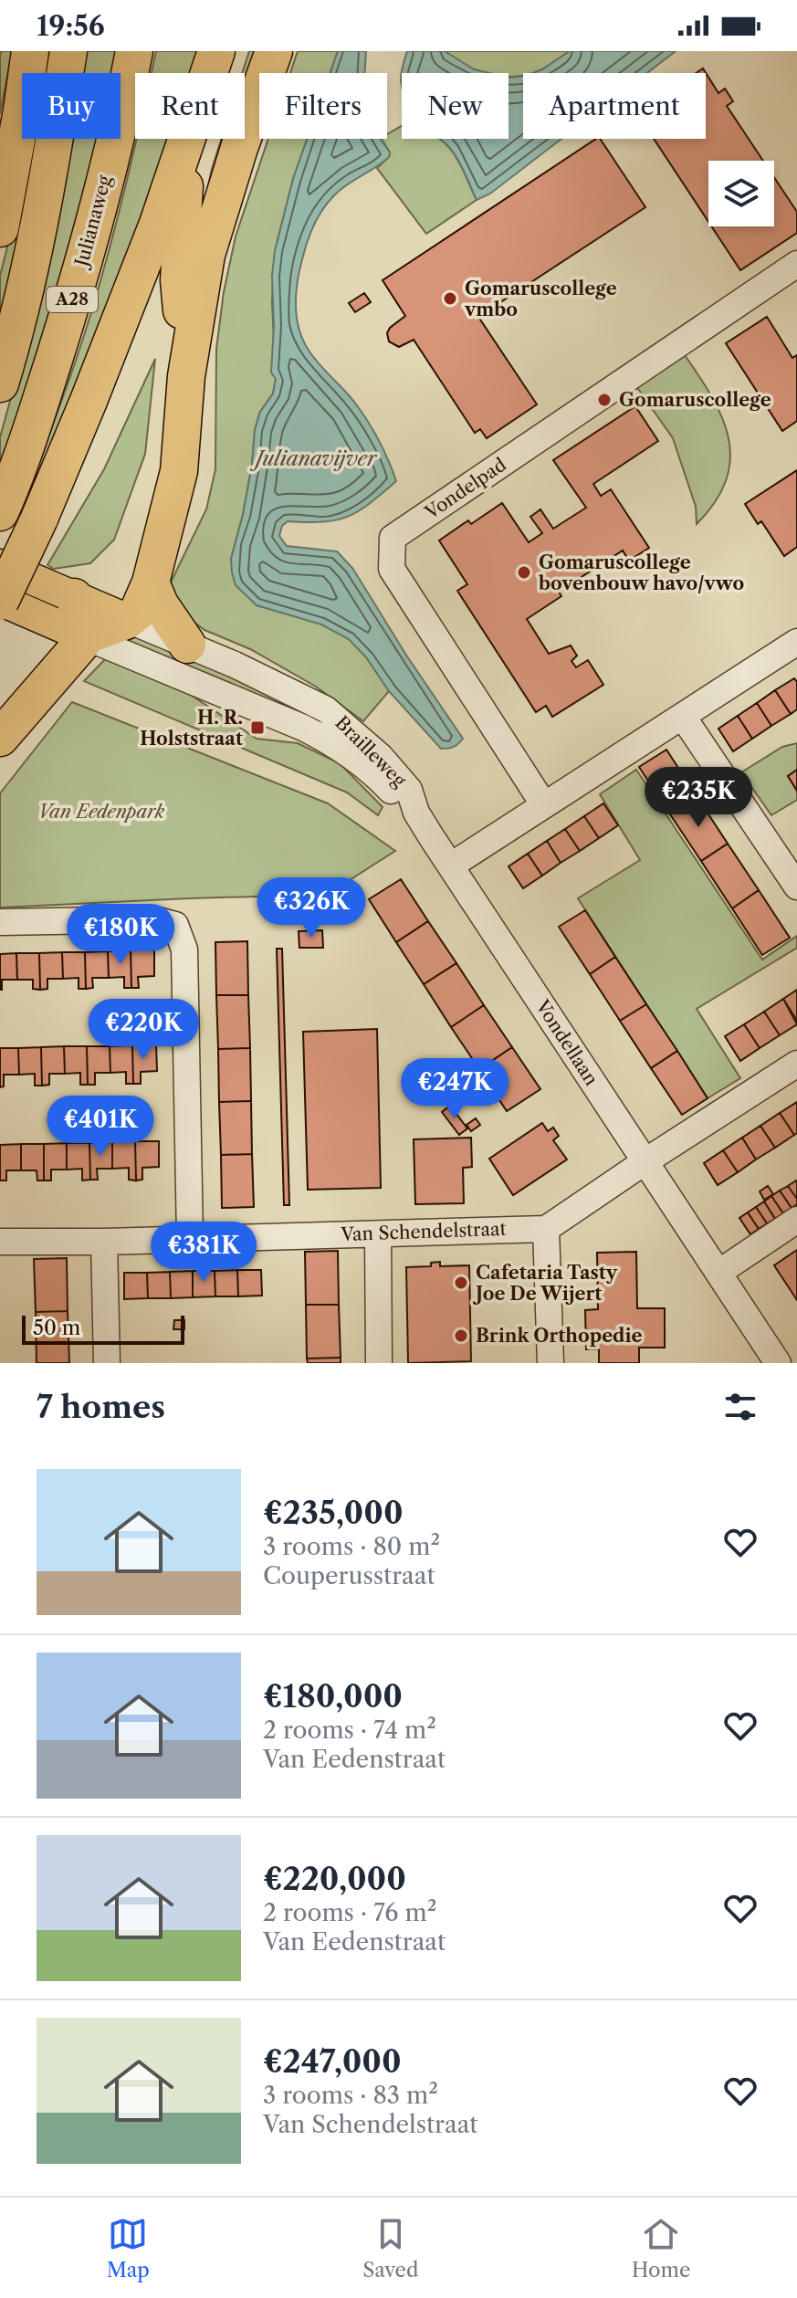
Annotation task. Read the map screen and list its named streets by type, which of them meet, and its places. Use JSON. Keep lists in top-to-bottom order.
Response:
{
  "streets": {
    "highway": ["Julianaweg", "A28"],
    "main road": ["Brailleweg"],
    "street": ["Vondelpad", "Vondellaan", "Van Schendelstraat"]
  },
  "crossings": [
    ["A28", "Brailleweg"],
    ["Brailleweg", "Vondellaan"]
  ],
  "water": ["Julianavijver"],
  "parks": ["Van Eedenpark"],
  "places": {
    "other": [
      "Gomaruscollege vmbo",
      "Gomaruscollege",
      "Gomaruscollege bovenbouw havo/vwo",
      "Cafetaria Tasty Joe De Wijert",
      "Brink Orthopedie"
    ],
    "transit": ["H. R. Holststraat"]
  },
  "scale_bar": "50 m",
  "page": {
    "status": "19:56",
    "chip": [
      "Buy",
      "Rent",
      "Filters",
      "New",
      "Apartment"
    ],
    "price": [
      "€235K",
      "€326K",
      "€180K",
      "€220K",
      "€247K",
      "€401K",
      "€381K"
    ],
    "scale": "50 m",
    "heading": "7 homes",
    "list": [
      {
        "name": "€235,000",
        "note": "3 rooms · 80 m² · Couperusstraat"
      },
      {
        "name": "€180,000",
        "note": "2 rooms · 74 m² · Van Eedenstraat"
      },
      {
        "name": "€220,000",
        "note": "2 rooms · 76 m² · Van Eedenstraat"
      },
      {
        "name": "€247,000",
        "note": "3 rooms · 83 m² · Van Schendelstraat"
      }
    ],
    "tabs": ["Map", "Saved", "Home"]
  }
}
